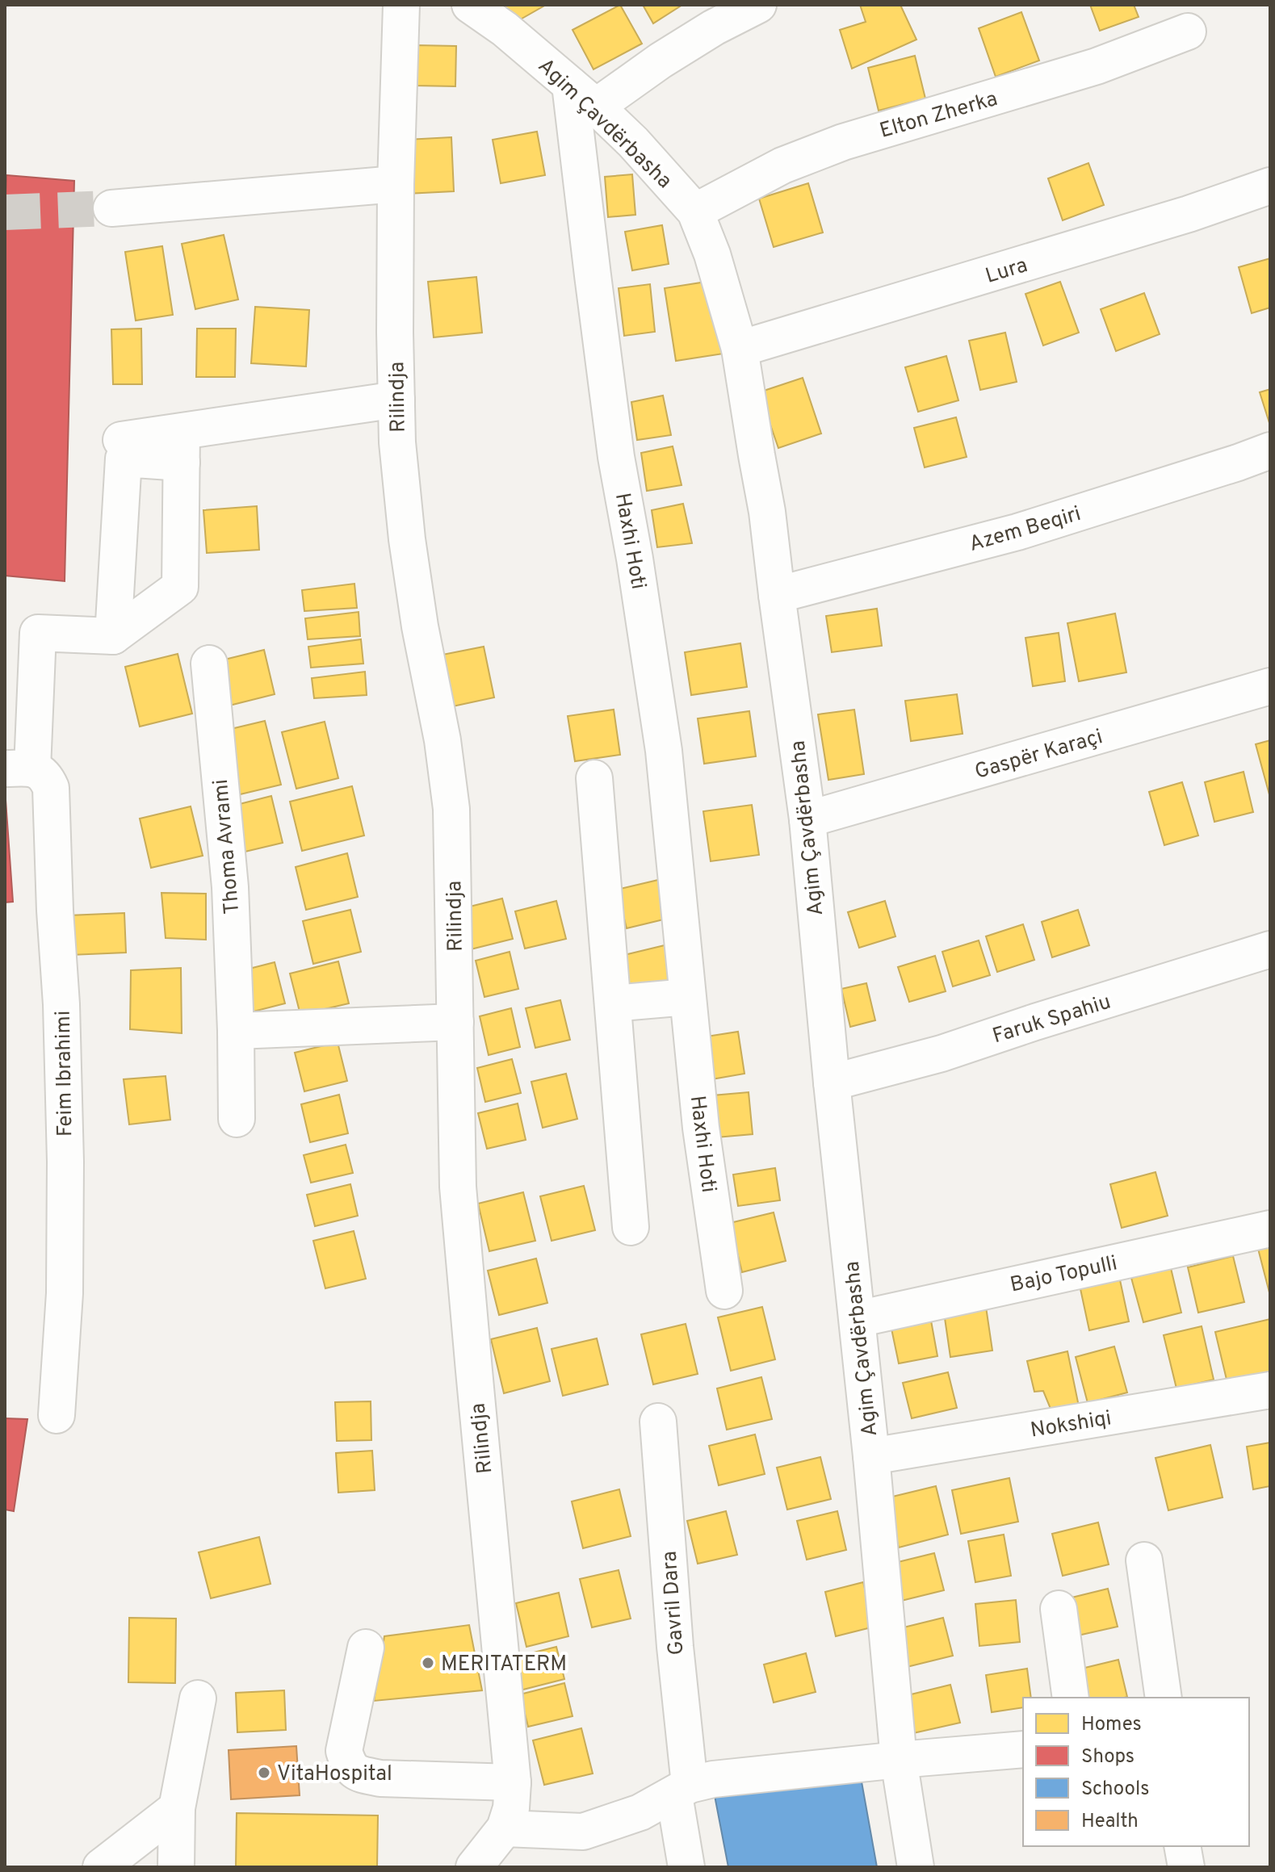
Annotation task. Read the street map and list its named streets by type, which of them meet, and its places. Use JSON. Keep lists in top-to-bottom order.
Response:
{
  "streets": {
    "street": [
      "Elton Zherka",
      "Agim Çavdërbasha",
      "Lura",
      "Rilindja",
      "Azem Beqiri",
      "Haxhi Hoti",
      "Gaspër Karaçi",
      "Thoma Avrami",
      "Faruk Spahiu",
      "Feim Ibrahimi",
      "Bajo Topulli",
      "Nokshiqi",
      "Gavril Dara"
    ]
  },
  "crossings": [
    ["Elton Zherka", "Agim Çavdërbasha"],
    ["Agim Çavdërbasha", "Lura"],
    ["Agim Çavdërbasha", "Azem Beqiri"],
    ["Agim Çavdërbasha", "Haxhi Hoti"],
    ["Agim Çavdërbasha", "Gaspër Karaçi"],
    ["Agim Çavdërbasha", "Faruk Spahiu"],
    ["Agim Çavdërbasha", "Bajo Topulli"],
    ["Agim Çavdërbasha", "Nokshiqi"]
  ],
  "places": ["MERITATERM", "VitaHospital"],
  "legend": [
    "Homes",
    "Shops",
    "Schools",
    "Health"
  ]
}
